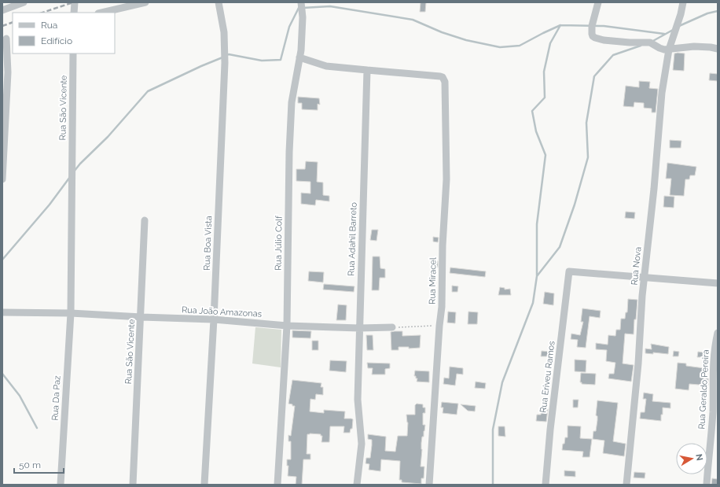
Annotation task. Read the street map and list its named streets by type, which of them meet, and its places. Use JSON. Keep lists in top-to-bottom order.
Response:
{
  "streets": {
    "street": [
      "Rua São Vicente",
      "Rua Adahil Barreto",
      "Rua Boa Vista",
      "Rua Júlio Colf",
      "Rua Nova",
      "Rua Miracel",
      "Rua João Amazonas",
      "Rua Eriveu Ramos",
      "Rua Geraldo Pereira",
      "Rua Da Paz"
    ]
  },
  "crossings": [
    ["Rua São Vicente", "Rua João Amazonas"],
    ["Rua São Vicente", "Rua Da Paz"],
    ["Rua Adahil Barreto", "Rua Miracel"],
    ["Rua Adahil Barreto", "Rua João Amazonas"],
    ["Rua Boa Vista", "Rua João Amazonas"],
    ["Rua Júlio Colf", "Rua João Amazonas"],
    ["Rua Nova", "Rua Eriveu Ramos"],
    ["Rua João Amazonas", "Rua Da Paz"]
  ],
  "legend": ["Rua", "Edifício"],
  "scale_bar": "50 m",
  "north": "right"
}
